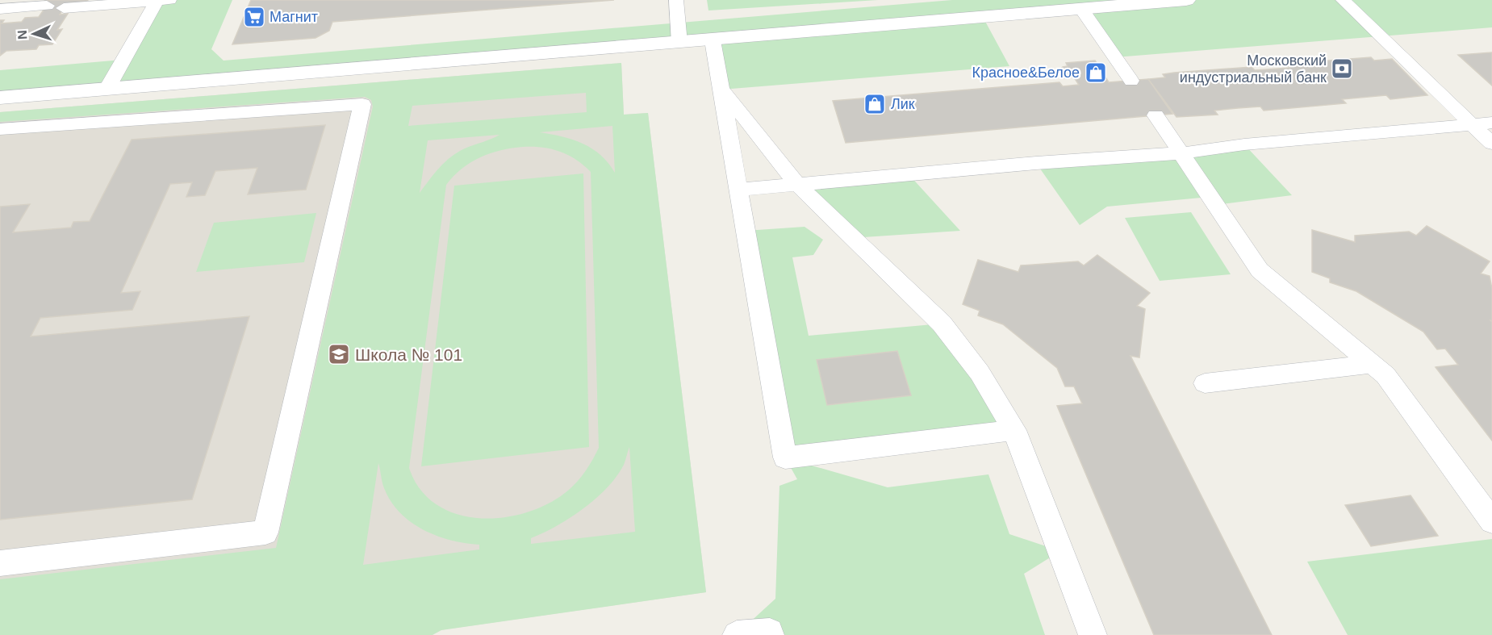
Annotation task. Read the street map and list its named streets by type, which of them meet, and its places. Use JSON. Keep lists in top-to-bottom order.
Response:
{
  "places": {
    "supermarket": ["Магнит"],
    "bank": ["Московский индустриальный банк"],
    "shop": ["Красное&Белое", "Лик"],
    "school or university": ["Школа № 101"]
  },
  "north": "left"
}
